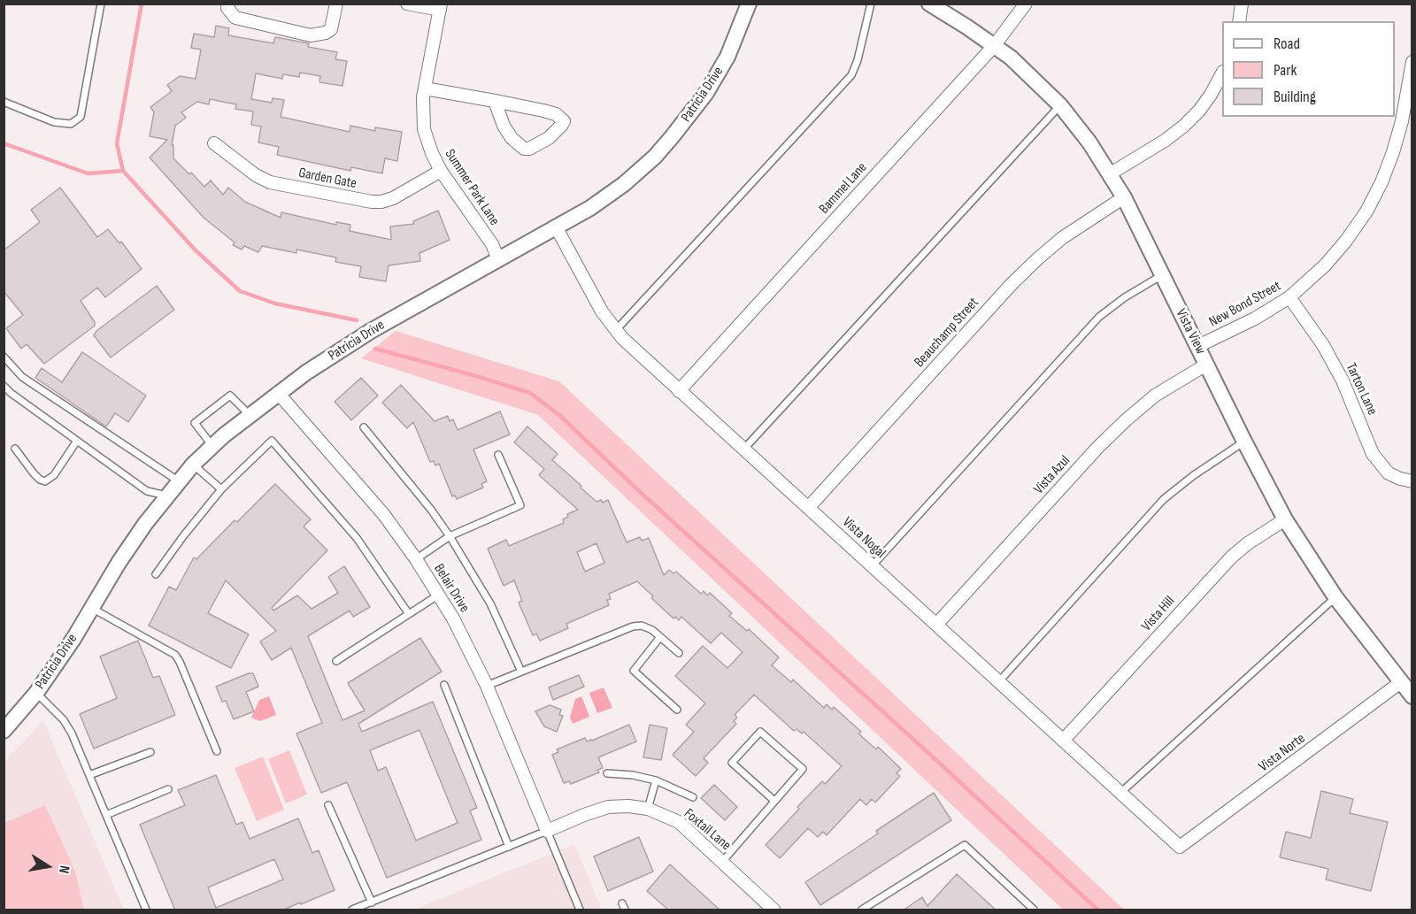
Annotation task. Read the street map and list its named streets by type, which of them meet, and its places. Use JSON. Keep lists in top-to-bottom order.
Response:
{
  "streets": {
    "street": [
      "Patricia Drive",
      "Garden Gate",
      "Summer Park Lane",
      "Bammel Lane",
      "New Bond Street",
      "Vista View",
      "Beauchamp Street",
      "Tarton Lane",
      "Vista Azul",
      "Vista Nogal",
      "Belair Drive",
      "Vista Hill",
      "Vista Norte",
      "Foxtail Lane"
    ]
  },
  "crossings": [
    ["Patricia Drive", "Summer Park Lane"],
    ["Patricia Drive", "Vista Nogal"],
    ["Patricia Drive", "Belair Drive"],
    ["Garden Gate", "Summer Park Lane"],
    ["Bammel Lane", "Vista View"],
    ["Bammel Lane", "Vista Nogal"],
    ["New Bond Street", "Vista View"],
    ["New Bond Street", "Tarton Lane"],
    ["Vista View", "Beauchamp Street"],
    ["Vista View", "Vista Azul"],
    ["Vista View", "Vista Hill"],
    ["Vista View", "Vista Norte"],
    ["Beauchamp Street", "Vista Nogal"],
    ["Vista Azul", "Vista Nogal"],
    ["Vista Nogal", "Vista Hill"],
    ["Vista Nogal", "Vista Norte"],
    ["Belair Drive", "Foxtail Lane"]
  ],
  "legend": ["Road", "Park", "Building"],
  "north": "right"
}
